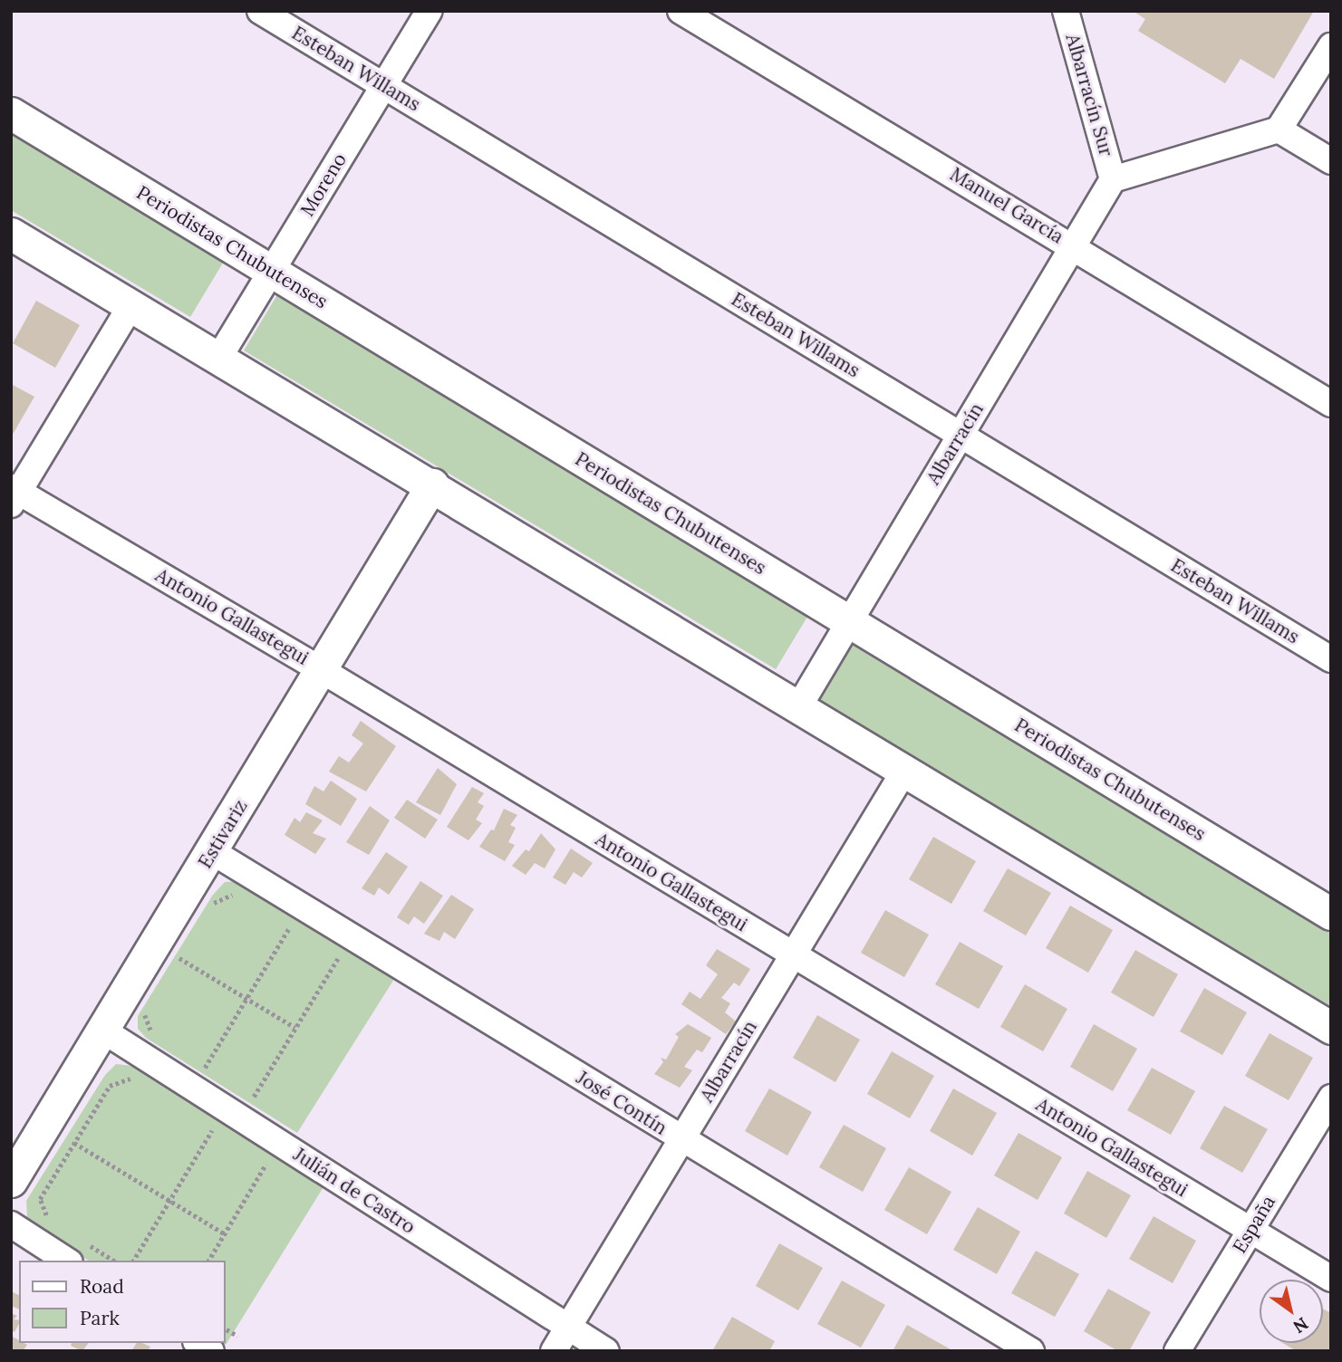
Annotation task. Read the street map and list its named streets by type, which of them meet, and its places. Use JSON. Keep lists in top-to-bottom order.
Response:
{
  "streets": {
    "street": [
      "Esteban Willams",
      "Albarracín Sur",
      "Moreno",
      "Manuel García",
      "Periodistas Chubutenses",
      "Albarracín",
      "Antonio Gallastegui",
      "Estivariz",
      "José Contín",
      "Julián de Castro",
      "España"
    ]
  },
  "crossings": [
    ["Esteban Willams", "Moreno"],
    ["Esteban Willams", "Albarracín"],
    ["Albarracín Sur", "Albarracín"],
    ["Moreno", "Periodistas Chubutenses"],
    ["Manuel García", "Albarracín"],
    ["Periodistas Chubutenses", "Albarracín"],
    ["Albarracín", "Antonio Gallastegui"],
    ["Albarracín", "José Contín"],
    ["Albarracín", "Julián de Castro"],
    ["Antonio Gallastegui", "Estivariz"],
    ["Antonio Gallastegui", "España"],
    ["Estivariz", "José Contín"],
    ["Estivariz", "Julián de Castro"]
  ],
  "legend": ["Road", "Park"],
  "north": "bottom right"
}
